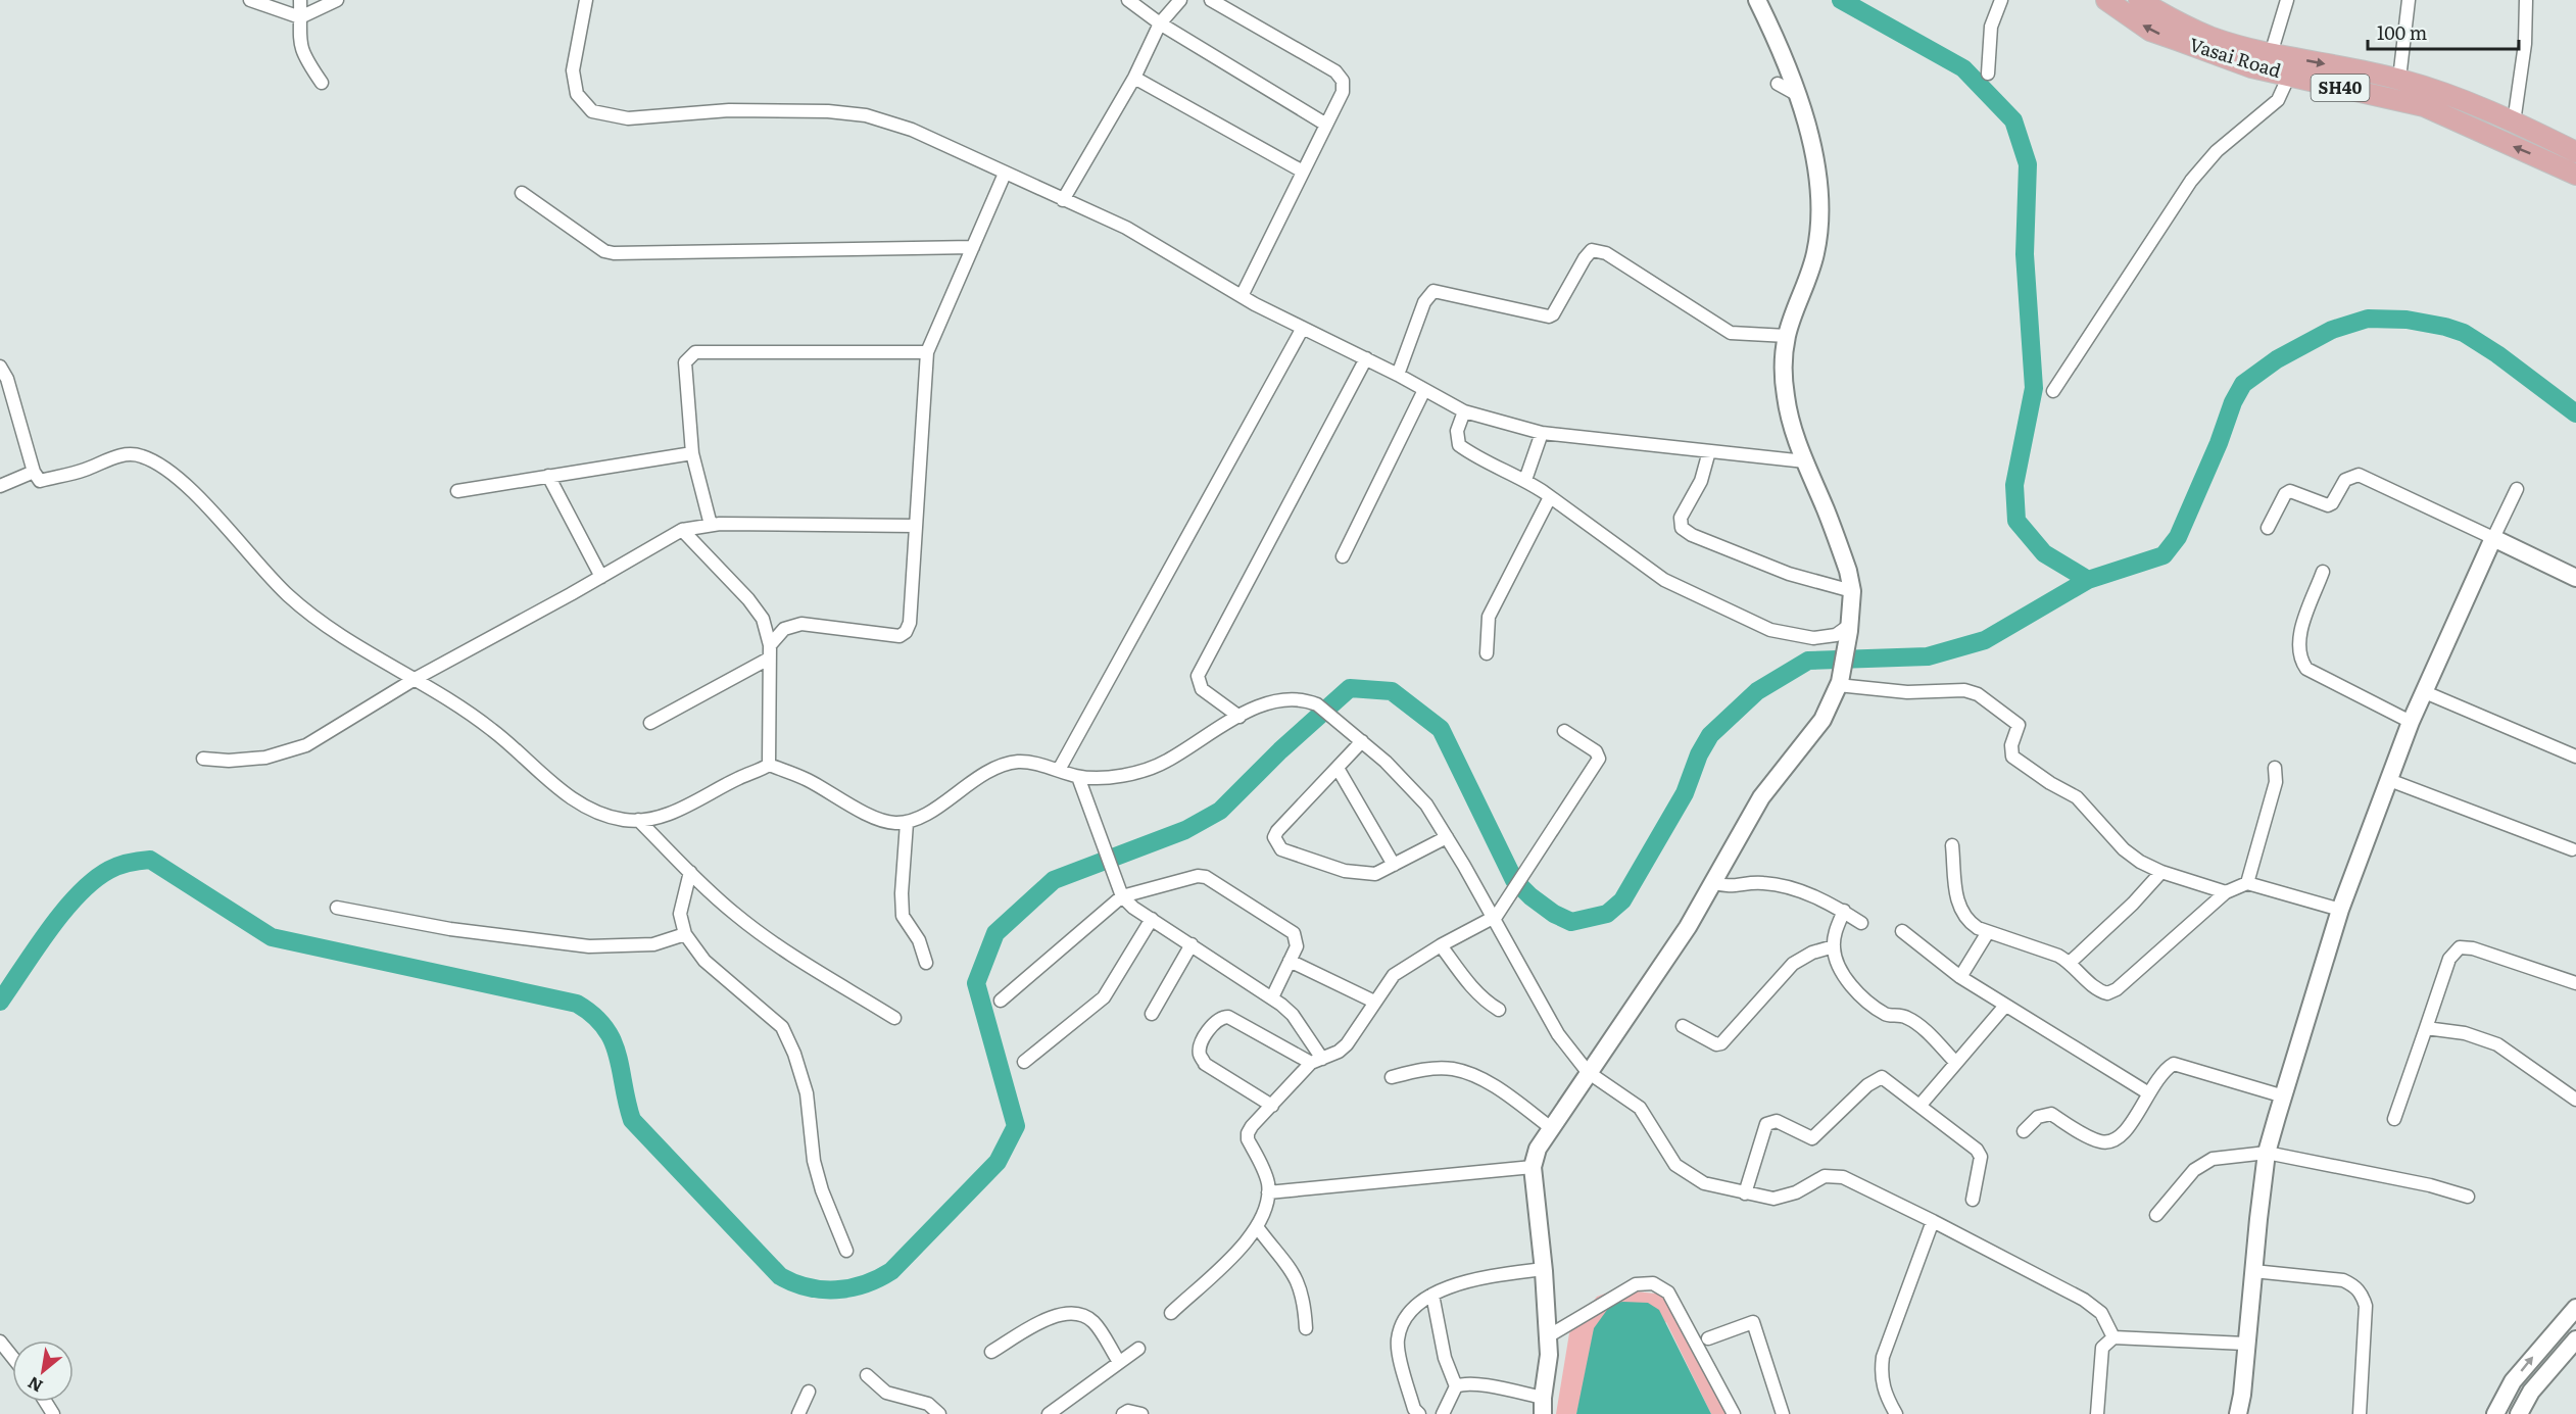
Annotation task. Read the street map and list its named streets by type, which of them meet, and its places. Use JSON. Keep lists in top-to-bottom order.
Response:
{
  "streets": {
    "main road": ["Vasai Road", "SH40"]
  },
  "scale_bar": "100 m",
  "north": "bottom left"
}
